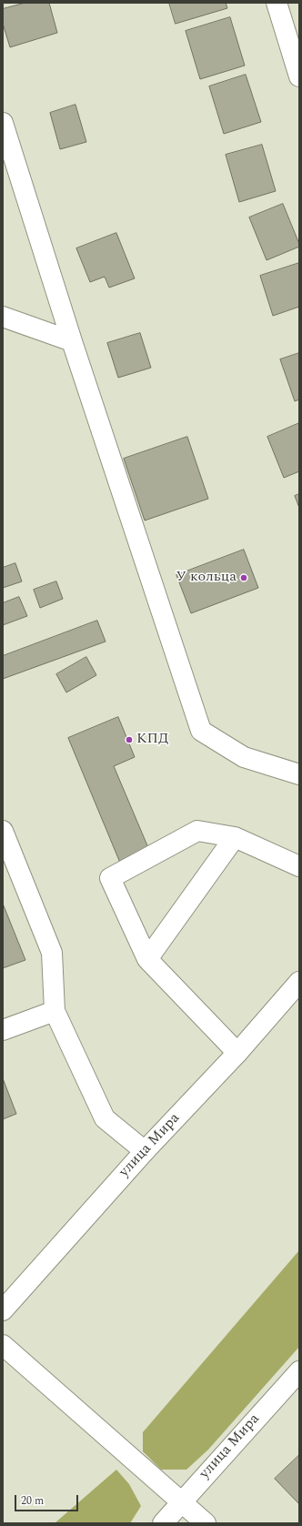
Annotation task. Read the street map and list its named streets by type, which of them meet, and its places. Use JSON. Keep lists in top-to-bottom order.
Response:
{
  "streets": {
    "street": ["улица Мира"]
  },
  "places": ["У кольца", "КПД"],
  "scale_bar": "20 m"
}
